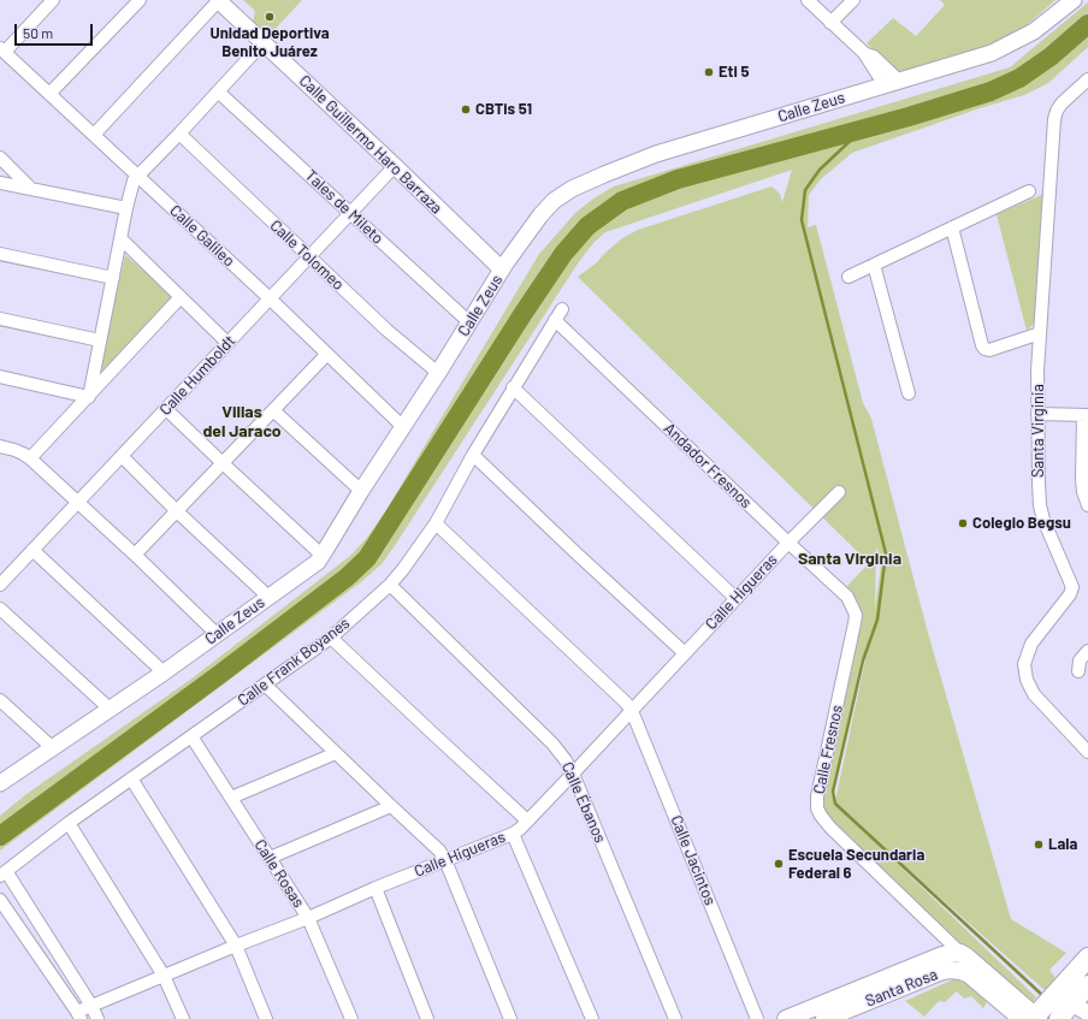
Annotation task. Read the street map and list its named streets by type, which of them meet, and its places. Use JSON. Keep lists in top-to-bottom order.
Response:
{
  "streets": {
    "main road": ["Santa Rosa"],
    "street": [
      "Calle Zeus",
      "Calle Guillermo Haro Barraza",
      "Tales de Mileto",
      "Calle Galileo",
      "Calle Tolomeo",
      "Calle Humboldt",
      "Santa Virginia",
      "Andador Fresnos",
      "Calle Higueras",
      "Calle Frank Boyanes",
      "Calle Fresnos",
      "Calle Ébanos",
      "Calle Jacintos",
      "Calle Rosas"
    ]
  },
  "crossings": [
    ["Calle Zeus", "Calle Guillermo Haro Barraza"],
    ["Calle Zeus", "Tales de Mileto"],
    ["Calle Zeus", "Calle Galileo"],
    ["Calle Zeus", "Calle Tolomeo"],
    ["Calle Guillermo Haro Barraza", "Calle Humboldt"],
    ["Tales de Mileto", "Calle Humboldt"],
    ["Calle Galileo", "Calle Humboldt"],
    ["Calle Tolomeo", "Calle Humboldt"],
    ["Andador Fresnos", "Calle Higueras"],
    ["Andador Fresnos", "Calle Frank Boyanes"],
    ["Andador Fresnos", "Calle Fresnos"],
    ["Calle Higueras", "Calle Ébanos"],
    ["Calle Higueras", "Calle Jacintos"],
    ["Calle Higueras", "Calle Rosas"],
    ["Calle Frank Boyanes", "Calle Ébanos"],
    ["Calle Frank Boyanes", "Calle Rosas"]
  ],
  "districts": ["Villas del Jaraco", "Santa Virginia"],
  "places": [
    "Unidad Deportiva Benito Juárez",
    "Eti 5",
    "CBTis 51",
    "Colegio Begsu",
    "Lala",
    "Escuela Secundaria Federal 6"
  ],
  "scale_bar": "50 m"
}
